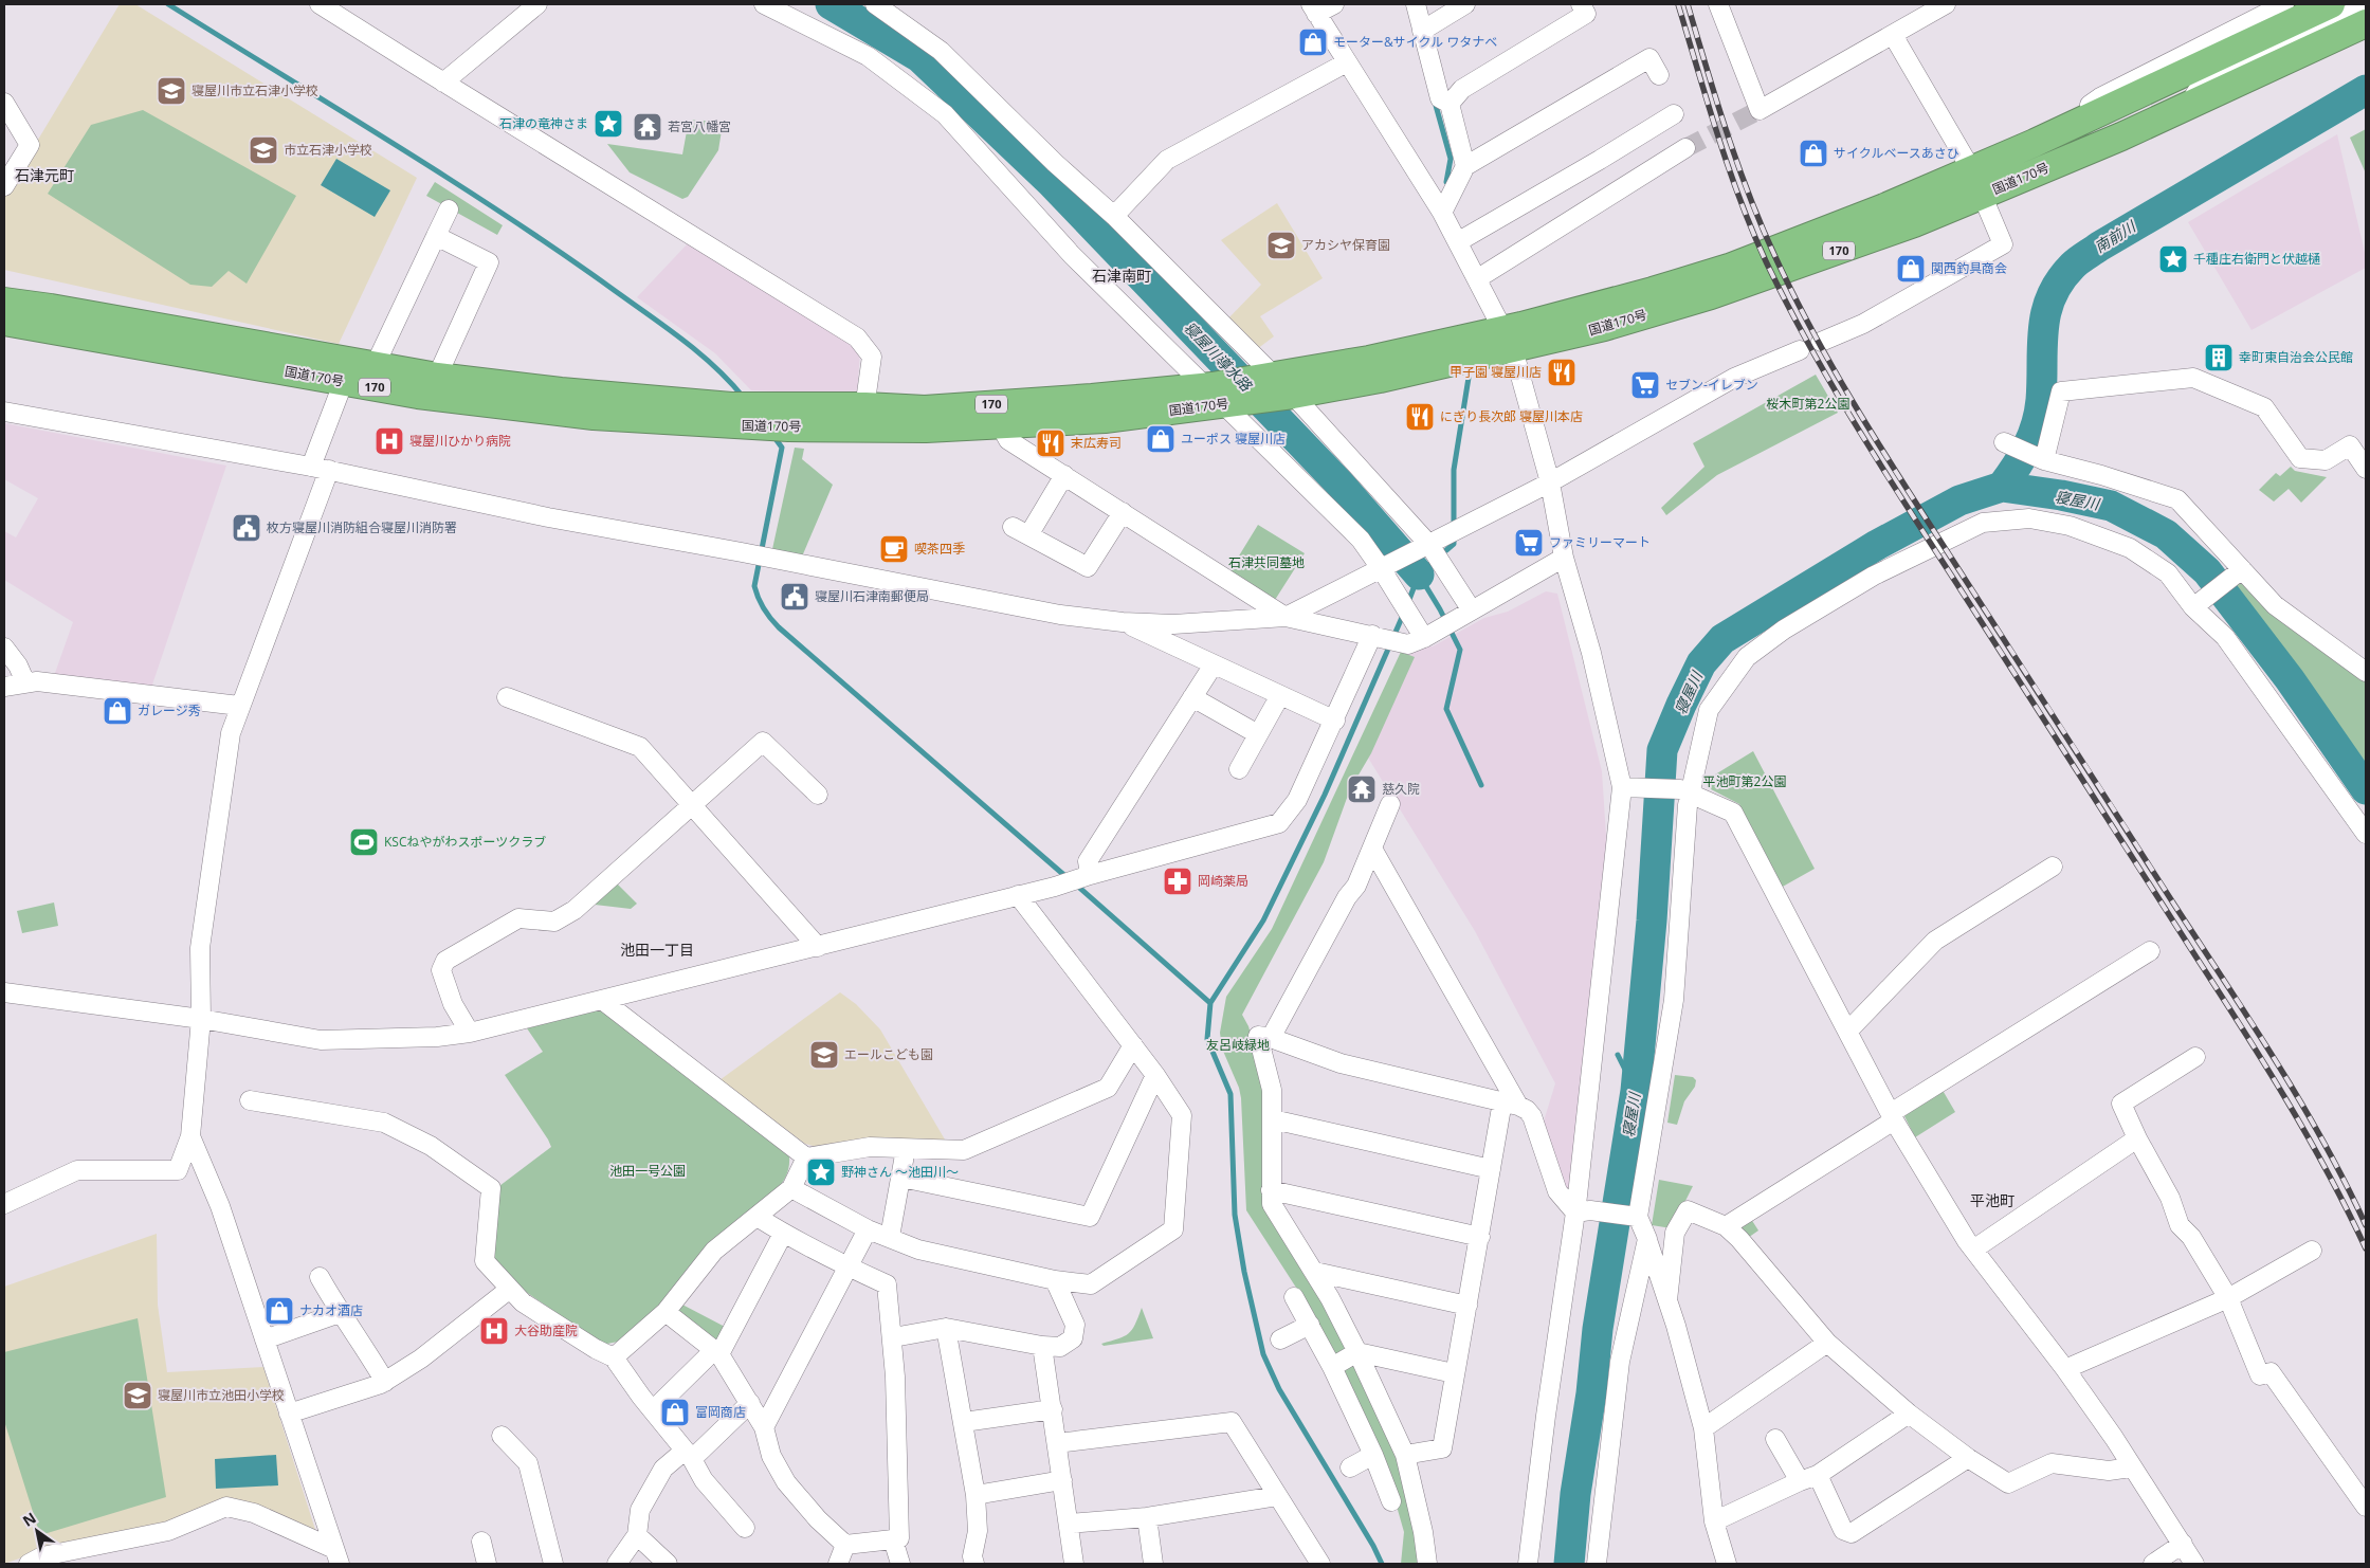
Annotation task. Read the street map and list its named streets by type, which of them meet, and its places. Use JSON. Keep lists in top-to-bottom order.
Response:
{
  "streets": {
    "highway": ["国道170号", "170"]
  },
  "districts": [
    "石津元町",
    "石津南町",
    "池田一丁目",
    "平池町"
  ],
  "water": ["南前川", "寝屋川導水路", "寝屋川"],
  "parks": [
    "桜木町第2公園",
    "石津共同墓地",
    "平池町第2公園",
    "友呂岐緑地",
    "池田一号公園"
  ],
  "places": {
    "shop": [
      "モーター&サイクル ワタナベ",
      "サイクルベースあさひ",
      "関西釣具商会",
      "ユーポス 寝屋川店",
      "ガレージ秀",
      "ナカオ酒店",
      "富岡商店"
    ],
    "school or university": [
      "寝屋川市立石津小学校",
      "市立石津小学校",
      "アカシヤ保育園",
      "エールこども園",
      "寝屋川市立池田小学校"
    ],
    "place": ["石津の竜神さま", "千種庄右衛門と伏越樋", "野神さん ～池田川～"],
    "temple": ["若宮八幡宮", "慈久院"],
    "building": ["幸町東自治会公民館"],
    "restaurant": ["甲子園 寝屋川店", "にぎり長次郎 寝屋川本店", "末広寿司"],
    "supermarket": ["セブン-イレブン", "ファミリーマート"],
    "hospital": ["寝屋川ひかり病院", "大谷助産院"],
    "public building": ["枚方寝屋川消防組合寝屋川消防署", "寝屋川石津南郵便局"],
    "cafe": ["喫茶四季"],
    "sports": ["KSCねやがわスポーツクラブ"],
    "pharmacy": ["岡崎薬局"]
  },
  "north": "top left"
}
